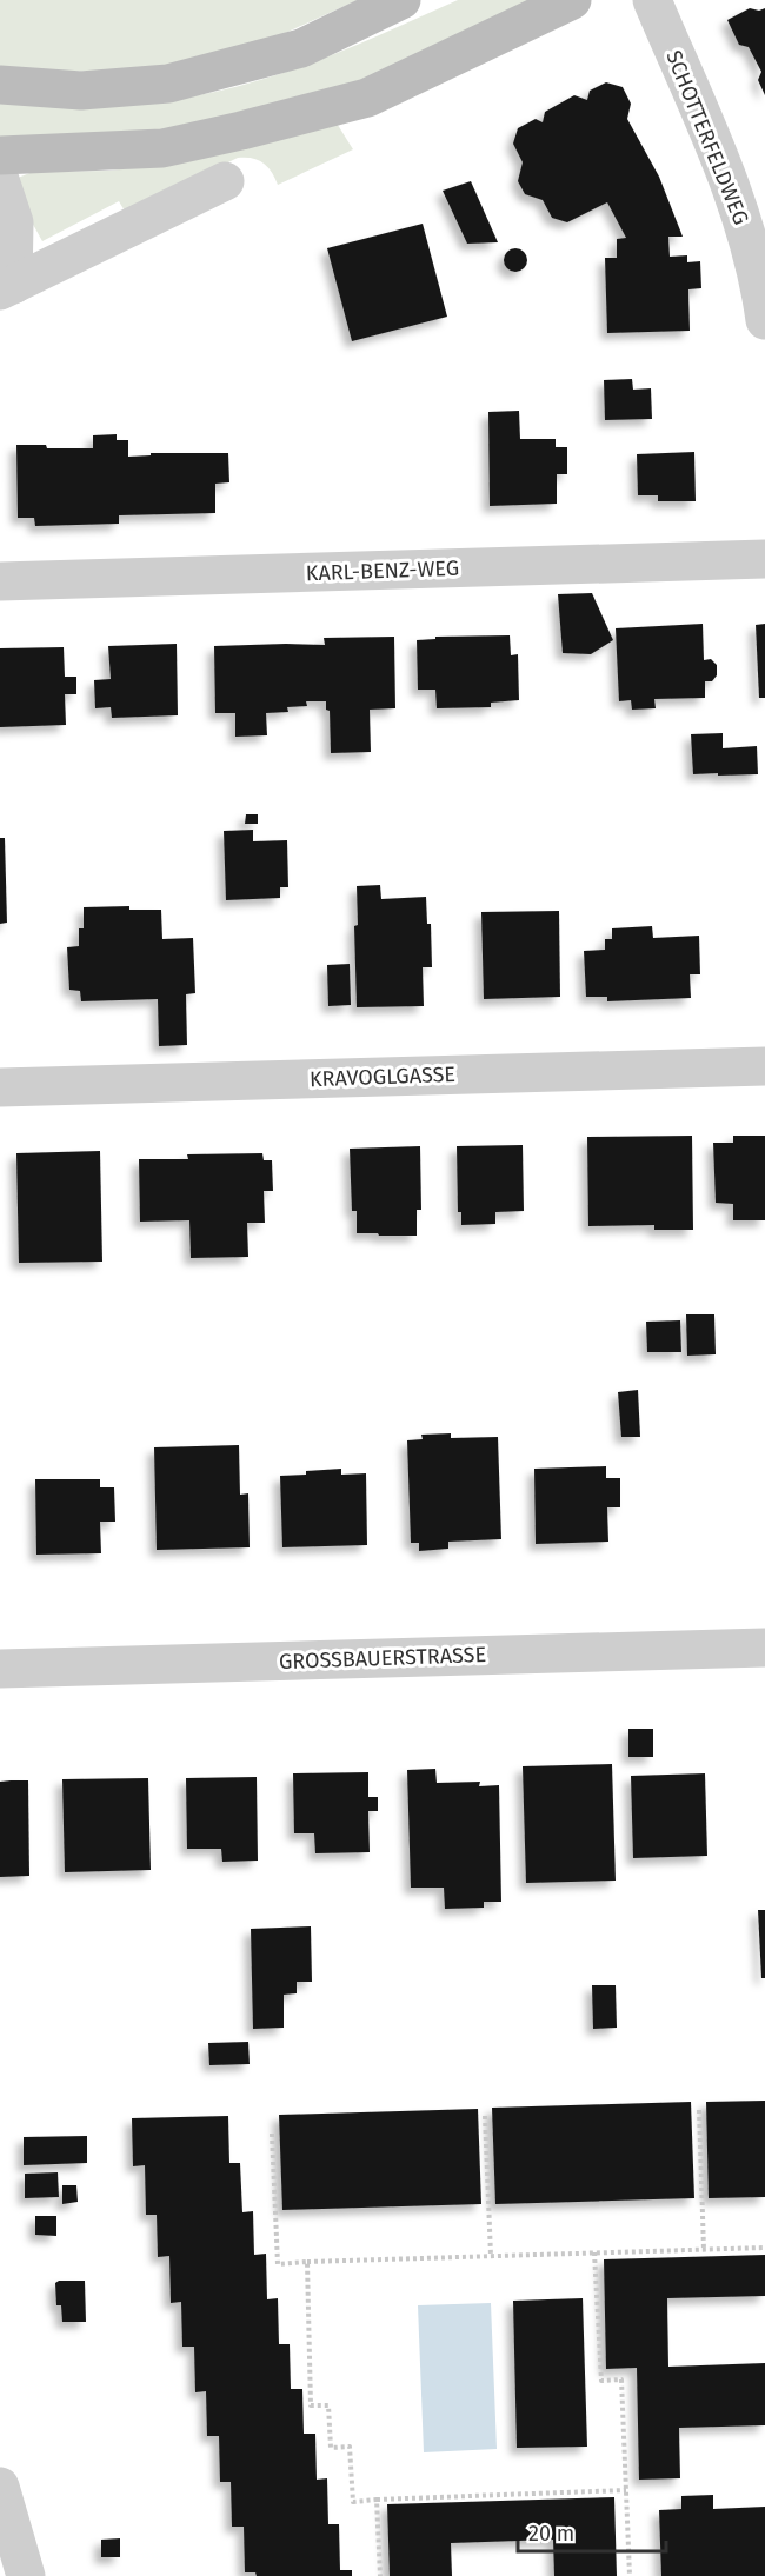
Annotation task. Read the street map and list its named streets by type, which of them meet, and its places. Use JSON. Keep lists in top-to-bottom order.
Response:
{
  "streets": {
    "street": [
      "SCHOTTERFELDWEG",
      "KARL-BENZ-WEG",
      "KRAVOGLGASSE",
      "GROSSBAUERSTRASSE"
    ]
  },
  "scale_bar": "20 m"
}
